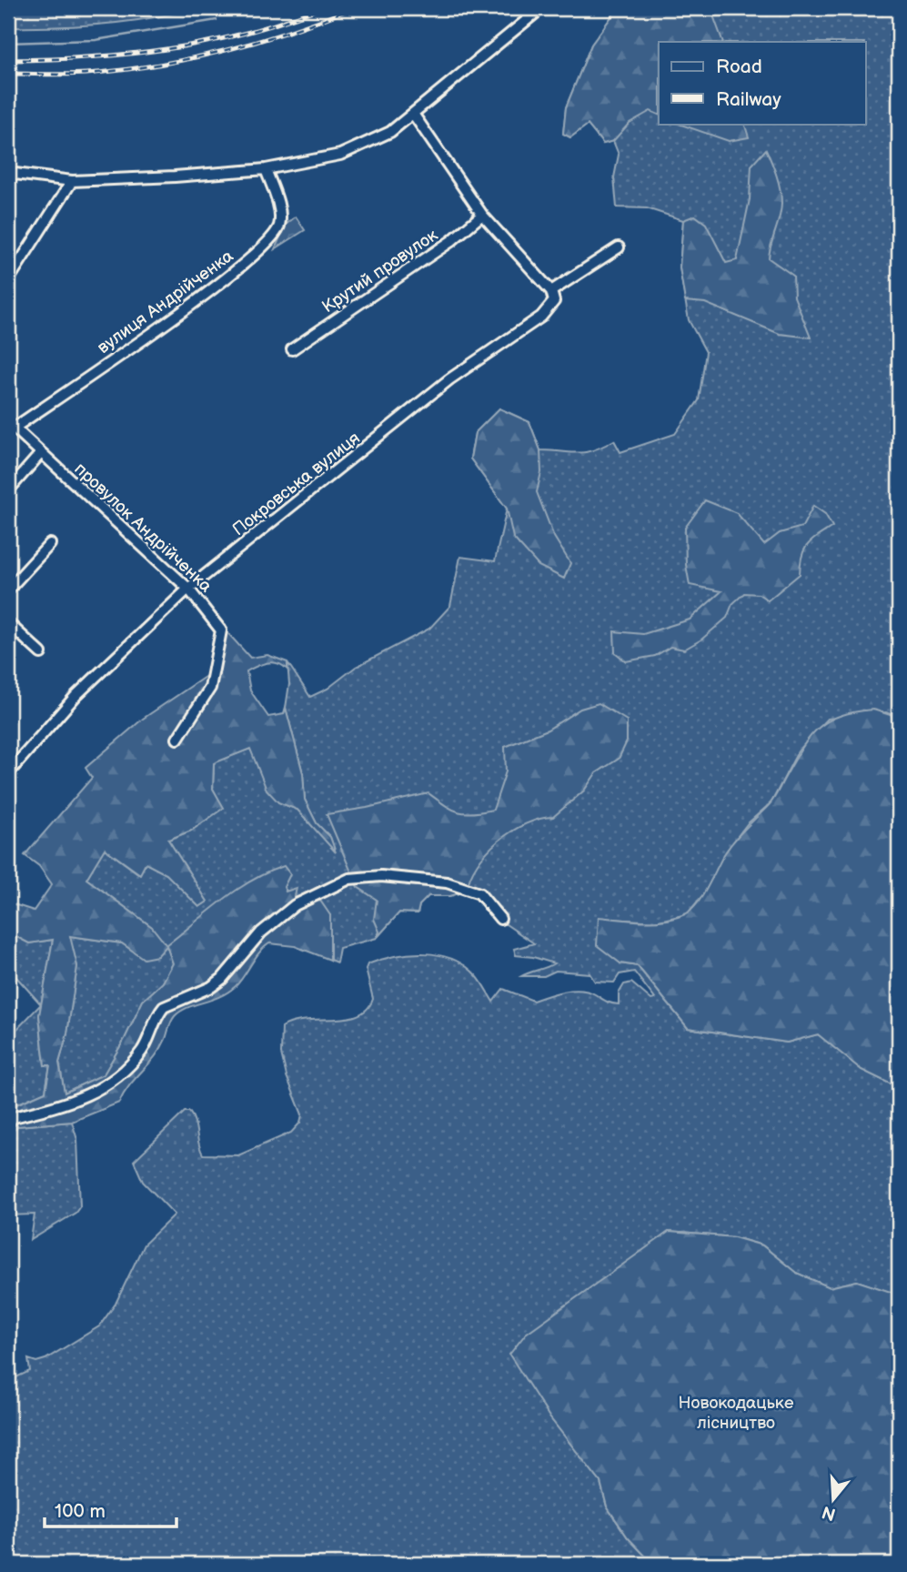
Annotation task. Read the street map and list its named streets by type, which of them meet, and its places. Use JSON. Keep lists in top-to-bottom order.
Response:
{
  "streets": {
    "street": [
      "Крутий провулок",
      "вулиця Андрійченка",
      "Покровська вулиця",
      "провулок Андрійченка"
    ]
  },
  "crossings": [
    ["вулиця Андрійченка", "провулок Андрійченка"],
    ["Покровська вулиця", "провулок Андрійченка"]
  ],
  "parks": ["Новокодацьке лісництво"],
  "legend": ["Road", "Railway"],
  "scale_bar": "100 m",
  "north": "bottom"
}
